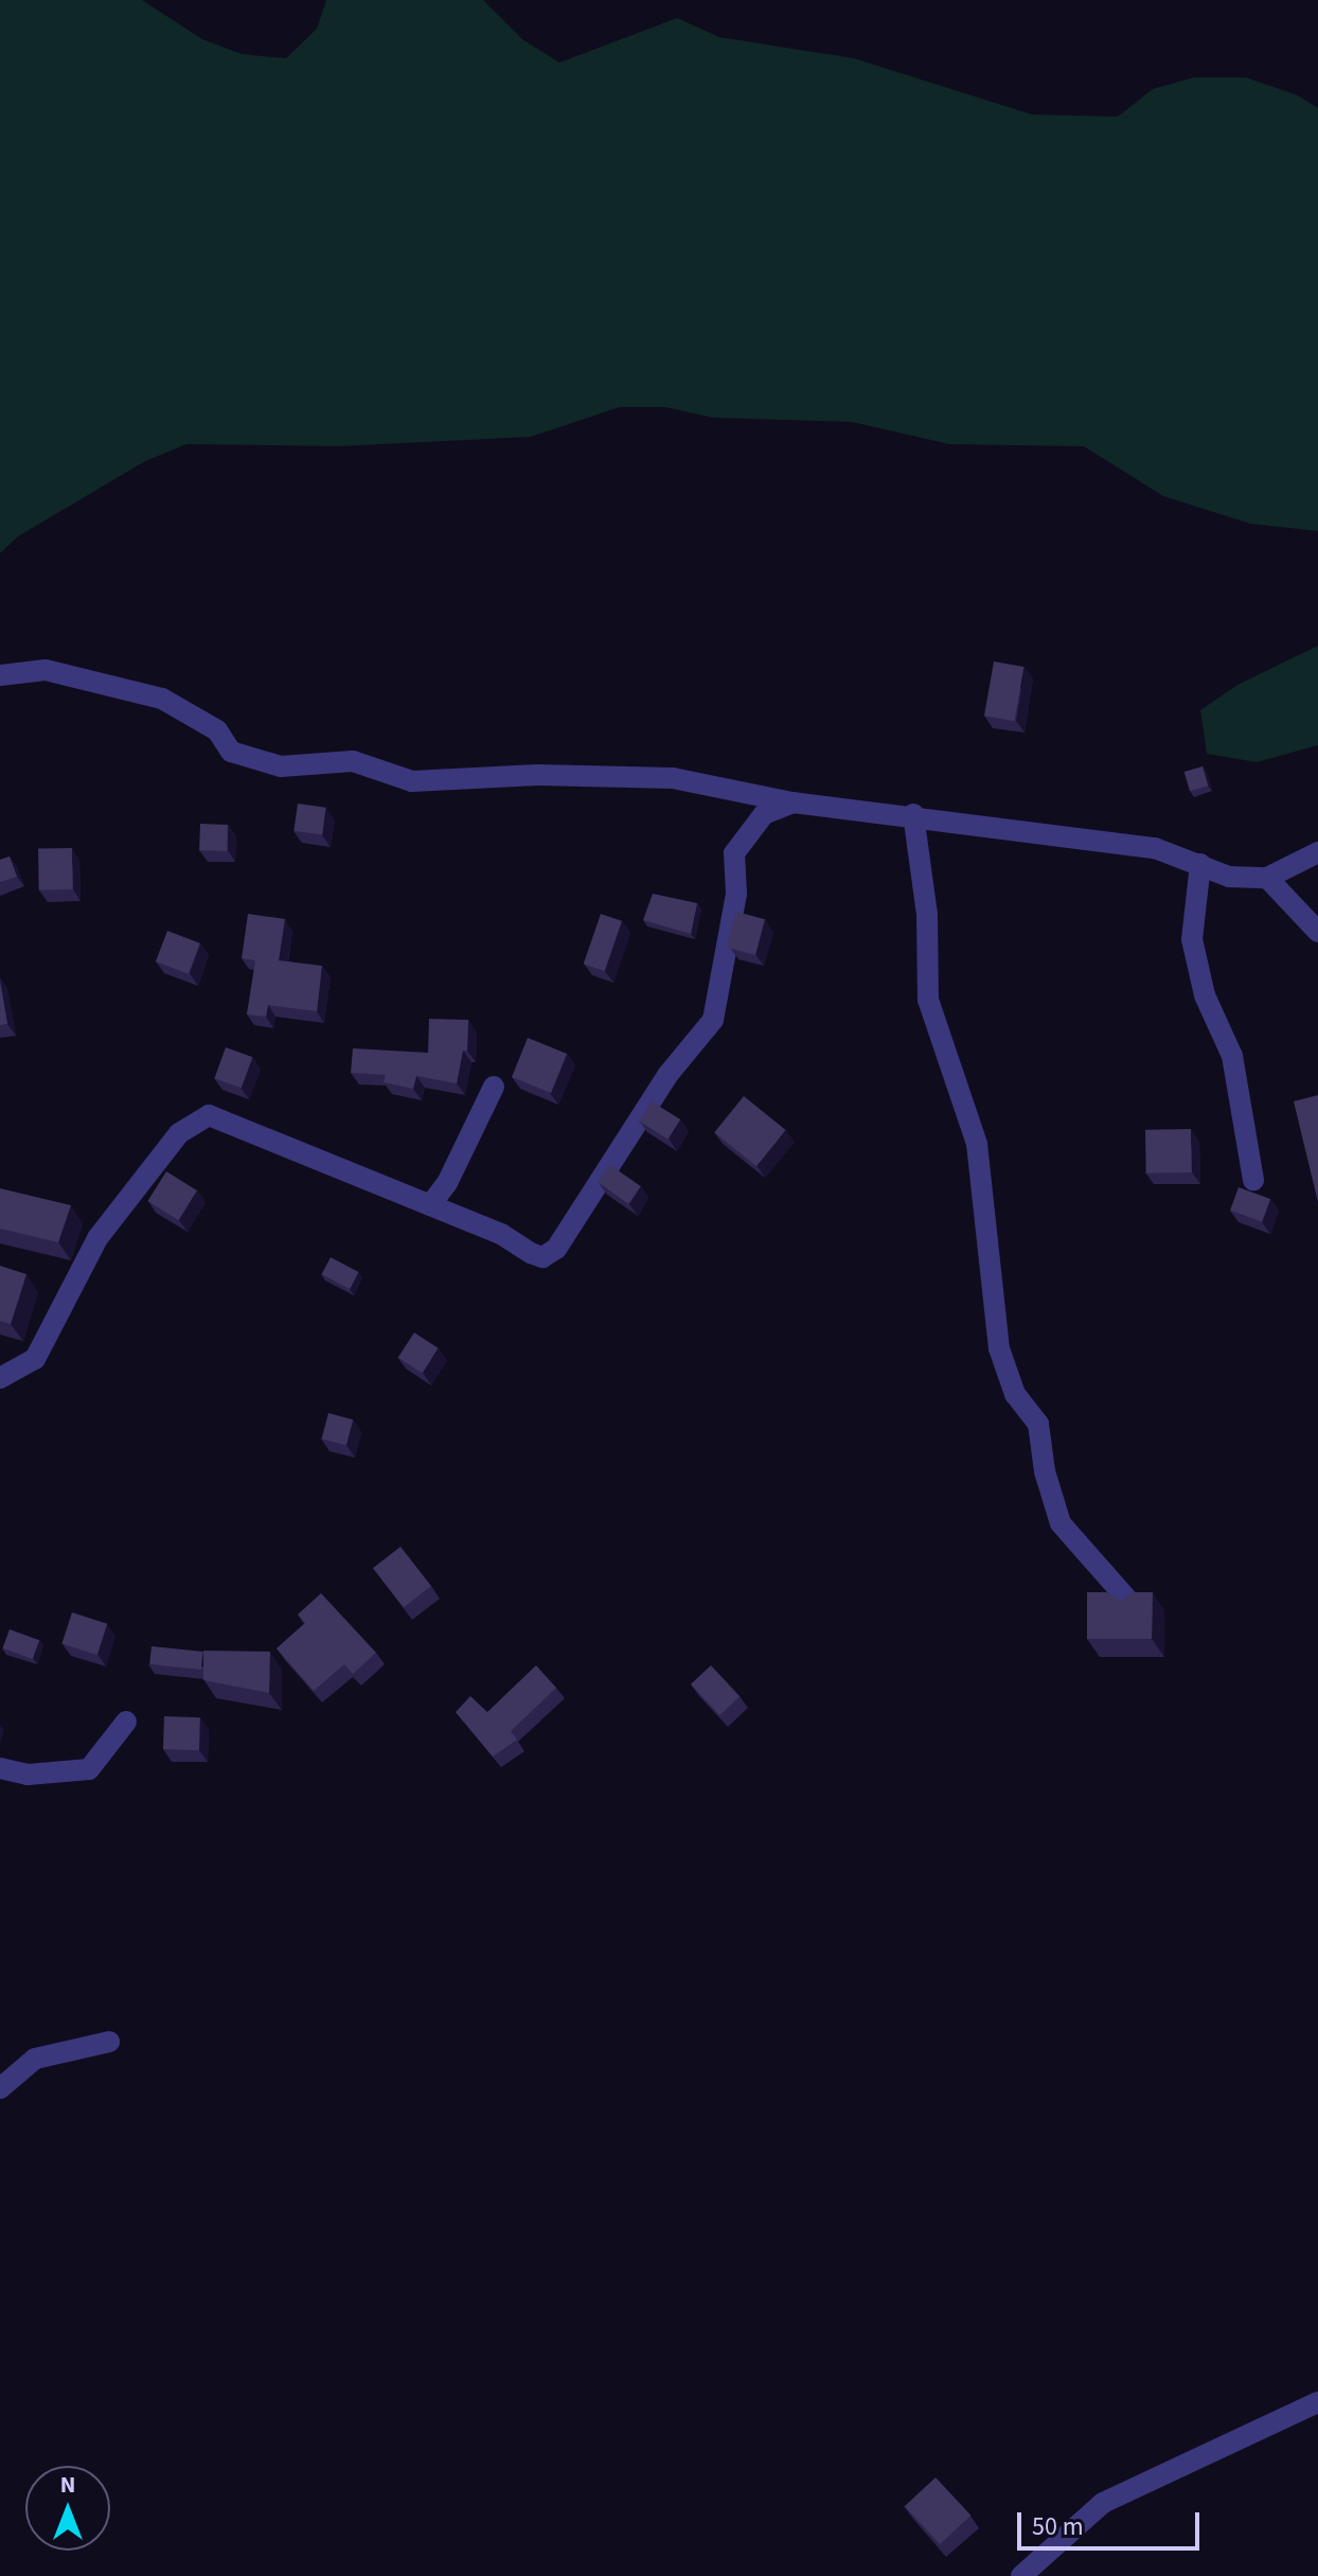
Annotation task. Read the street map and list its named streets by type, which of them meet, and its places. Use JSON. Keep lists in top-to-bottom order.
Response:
{
  "scale_bar": "50 m",
  "north": "top"
}
